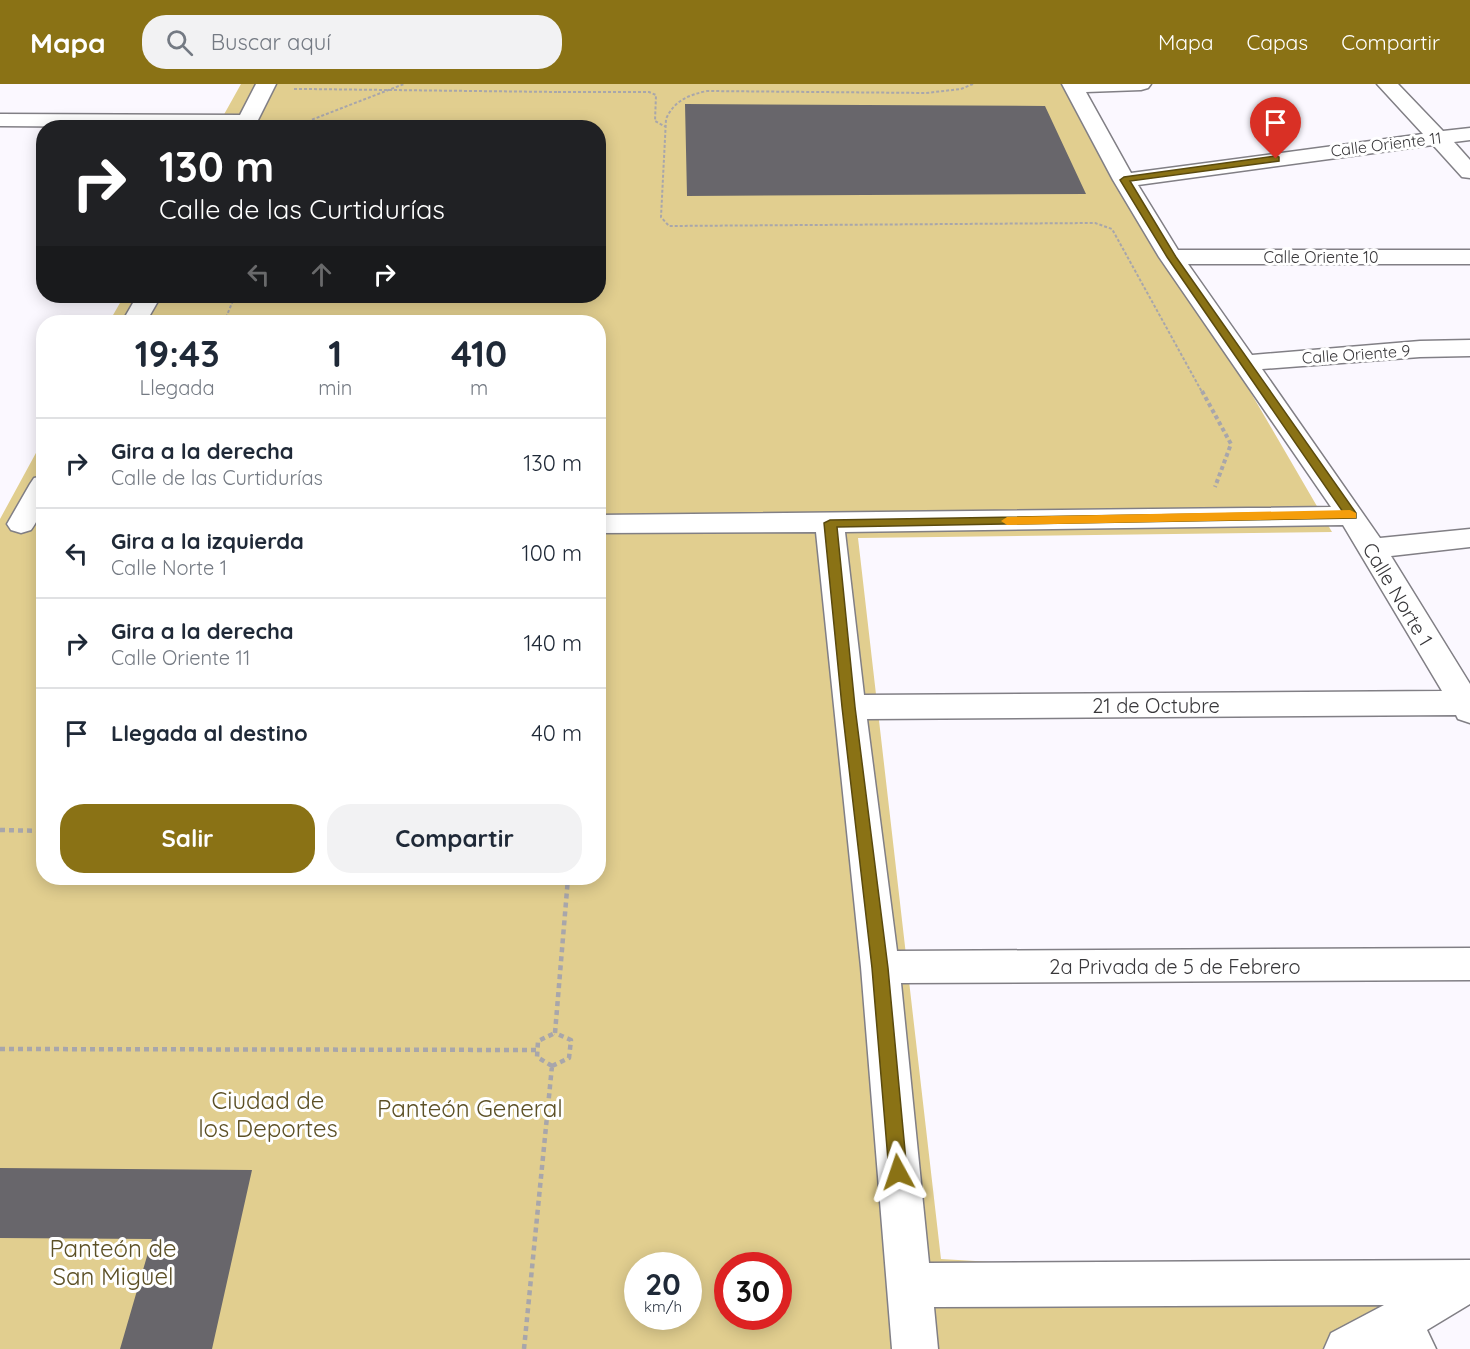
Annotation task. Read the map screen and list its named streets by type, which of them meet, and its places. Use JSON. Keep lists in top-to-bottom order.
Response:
{
  "streets": {
    "street": [
      "Calle Oriente 11",
      "Calle Oriente 10",
      "Calle Oriente 9",
      "Calle Norte 1",
      "21 de Octubre",
      "2a Privada de 5 de Febrero"
    ]
  },
  "crossings": [
    ["Calle Oriente 11", "Calle Norte 1"],
    ["Calle Oriente 10", "Calle Norte 1"],
    ["Calle Oriente 9", "Calle Norte 1"],
    ["Calle Norte 1", "21 de Octubre"]
  ],
  "parks": ["Ciudad de los Deportes", "Panteón General", "Panteón de San Miguel"],
  "page": {
    "header": "Mapa",
    "search": "Buscar aquí",
    "nav": ["Mapa", "Capas", "Compartir"],
    "turn": ["130 m", "Calle de las Curtidurías"],
    "eta": [
      "19:43",
      "Llegada",
      "1",
      "min",
      "410",
      "m"
    ],
    "list": [
      {
        "name": "Gira a la derecha",
        "note": "Calle de las Curtidurías",
        "value": "130 m"
      },
      {
        "name": "Gira a la izquierda",
        "note": "Calle Norte 1",
        "value": "100 m"
      },
      {
        "name": "Gira a la derecha",
        "note": "Calle Oriente 11",
        "value": "140 m"
      },
      {
        "name": "Llegada al destino",
        "value": "40 m"
      }
    ],
    "buttons": ["Salir", "Compartir"],
    "speed": "20 km/h",
    "limit": "30"
  }
}
